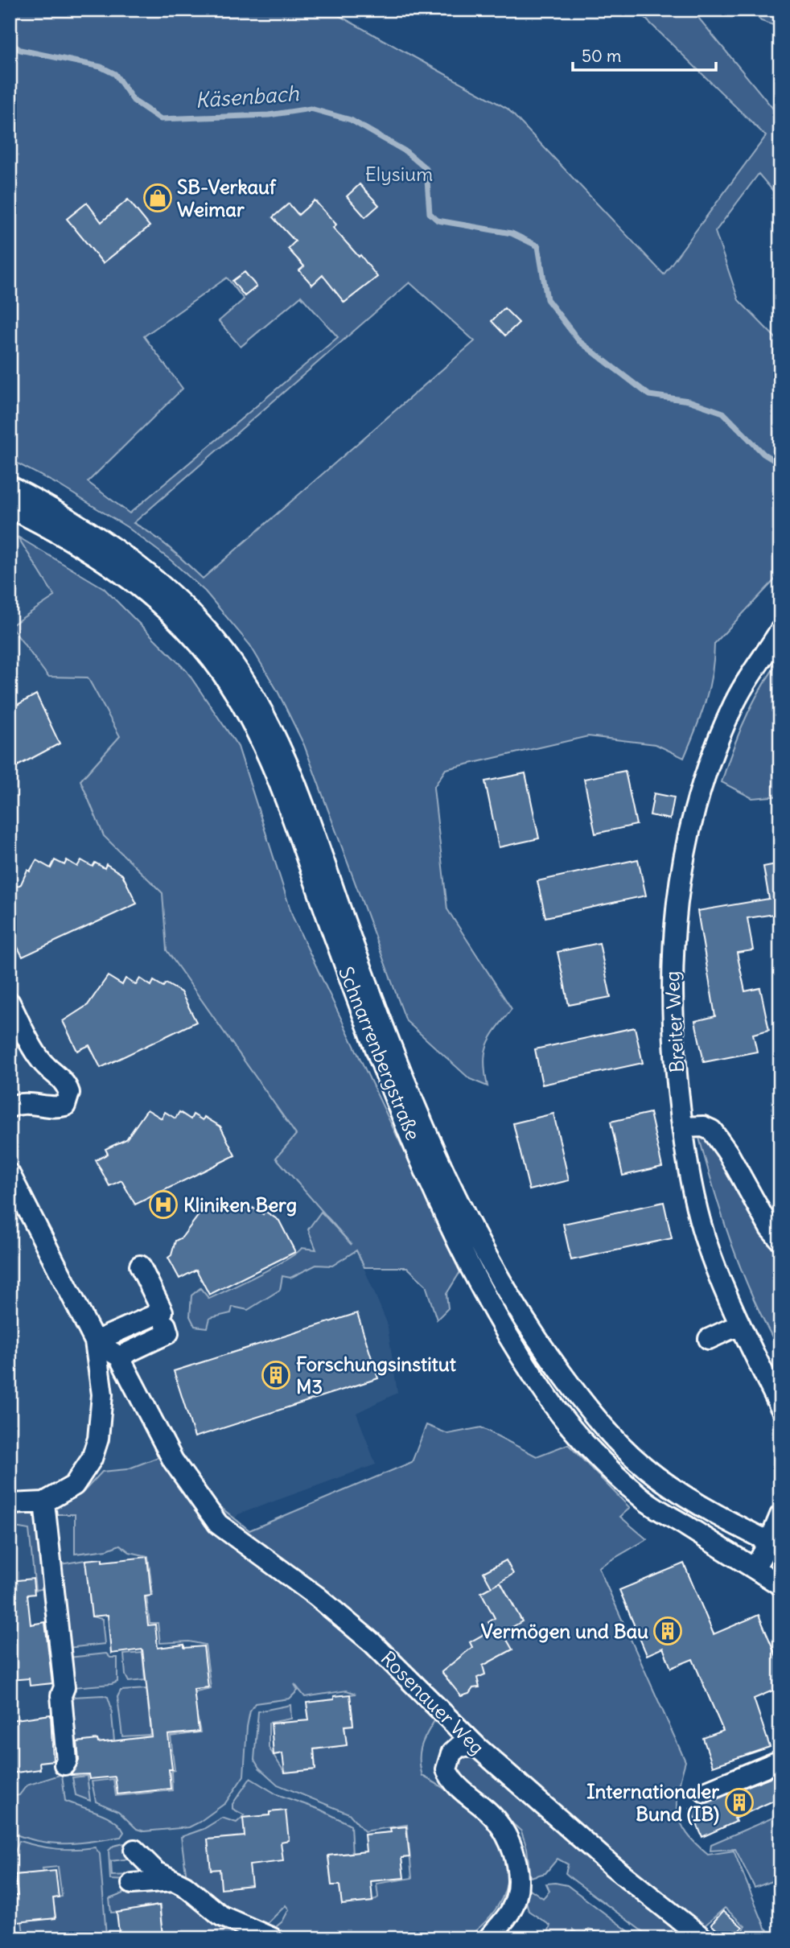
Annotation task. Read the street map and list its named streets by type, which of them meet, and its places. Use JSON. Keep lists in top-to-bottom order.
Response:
{
  "streets": {
    "street": ["Breiter Weg", "Schnarrenbergstraße", "Rosenauer Weg"]
  },
  "water": ["Käsenbach"],
  "parks": ["Elysium"],
  "places": {
    "shop": ["SB-Verkauf Weimar"],
    "hospital": ["Kliniken Berg"],
    "building": ["Forschungsinstitut M3", "Vermögen und Bau", "Internationaler Bund (IB)"]
  },
  "scale_bar": "50 m"
}
